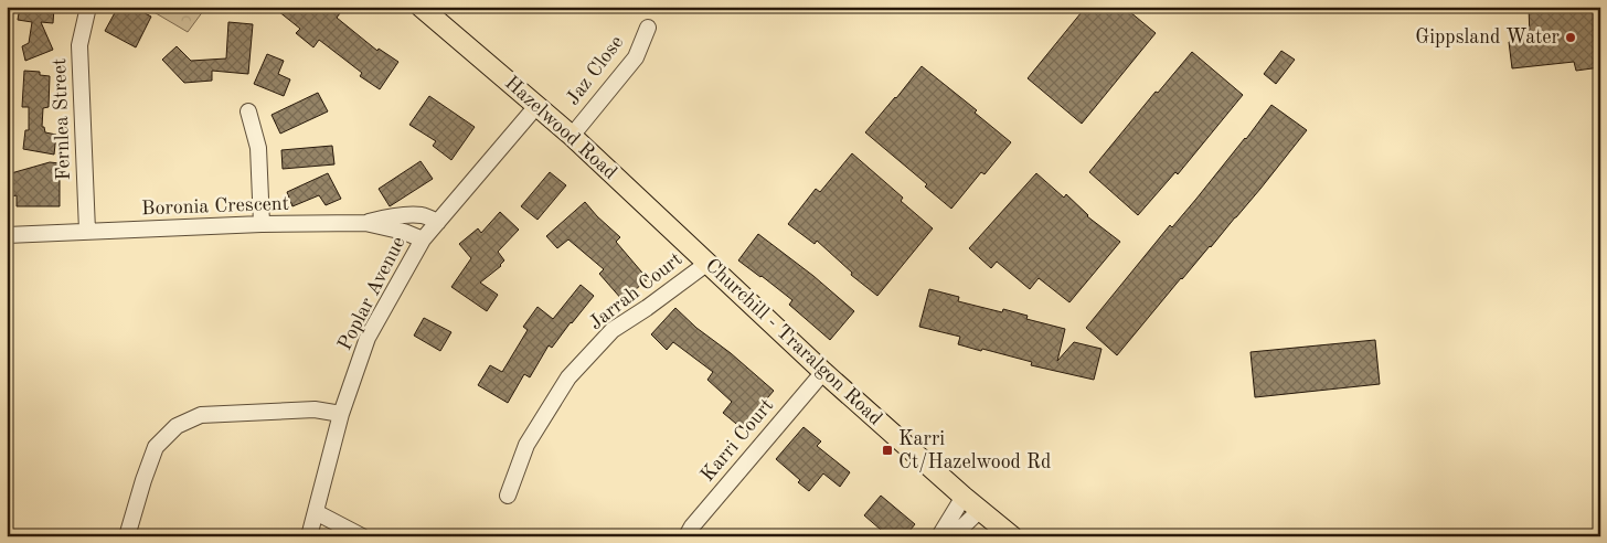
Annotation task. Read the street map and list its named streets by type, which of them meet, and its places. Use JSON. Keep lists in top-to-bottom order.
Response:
{
  "streets": {
    "main road": ["Hazelwood Road", "Churchill - Traralgon Road"],
    "street": [
      "Jaz Close",
      "Fernlea Street",
      "Boronia Crescent",
      "Jarrah Court",
      "Poplar Avenue",
      "Karri Court"
    ]
  },
  "crossings": [
    ["Jaz Close", "Hazelwood Road"],
    ["Fernlea Street", "Boronia Crescent"],
    ["Hazelwood Road", "Jarrah Court"],
    ["Hazelwood Road", "Poplar Avenue"],
    ["Hazelwood Road", "Churchill - Traralgon Road"],
    ["Boronia Crescent", "Poplar Avenue"],
    ["Jarrah Court", "Churchill - Traralgon Road"],
    ["Churchill - Traralgon Road", "Karri Court"]
  ],
  "places": {
    "other": ["Gippsland Water"],
    "transit": ["Karri Ct/Hazelwood Rd"]
  }
}
